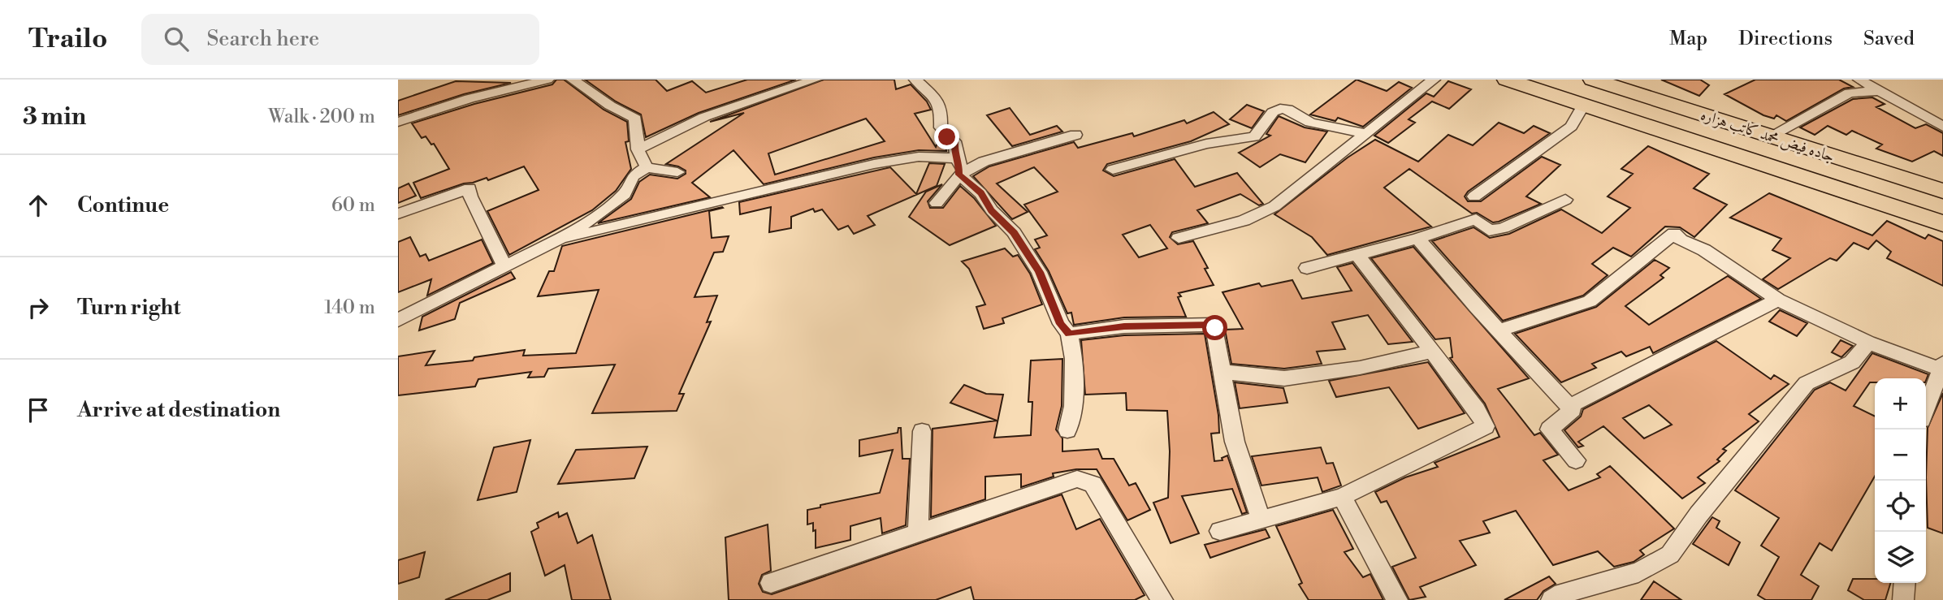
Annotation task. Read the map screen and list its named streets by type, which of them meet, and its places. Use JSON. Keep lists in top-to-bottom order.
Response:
{
  "streets": {
    "main road": ["جاده فیض محمد کاتب هزاره"]
  },
  "page": {
    "header": "Trailo",
    "search": "Search here",
    "nav": ["Map", "Directions", "Saved"],
    "heading": ["3 min", "Walk · 200 m"],
    "list": [
      ["Continue", "60 m"],
      ["Turn right", "140 m"],
      "Arrive at destination"
    ],
    "map_buttons": ["+", "−"]
  }
}
